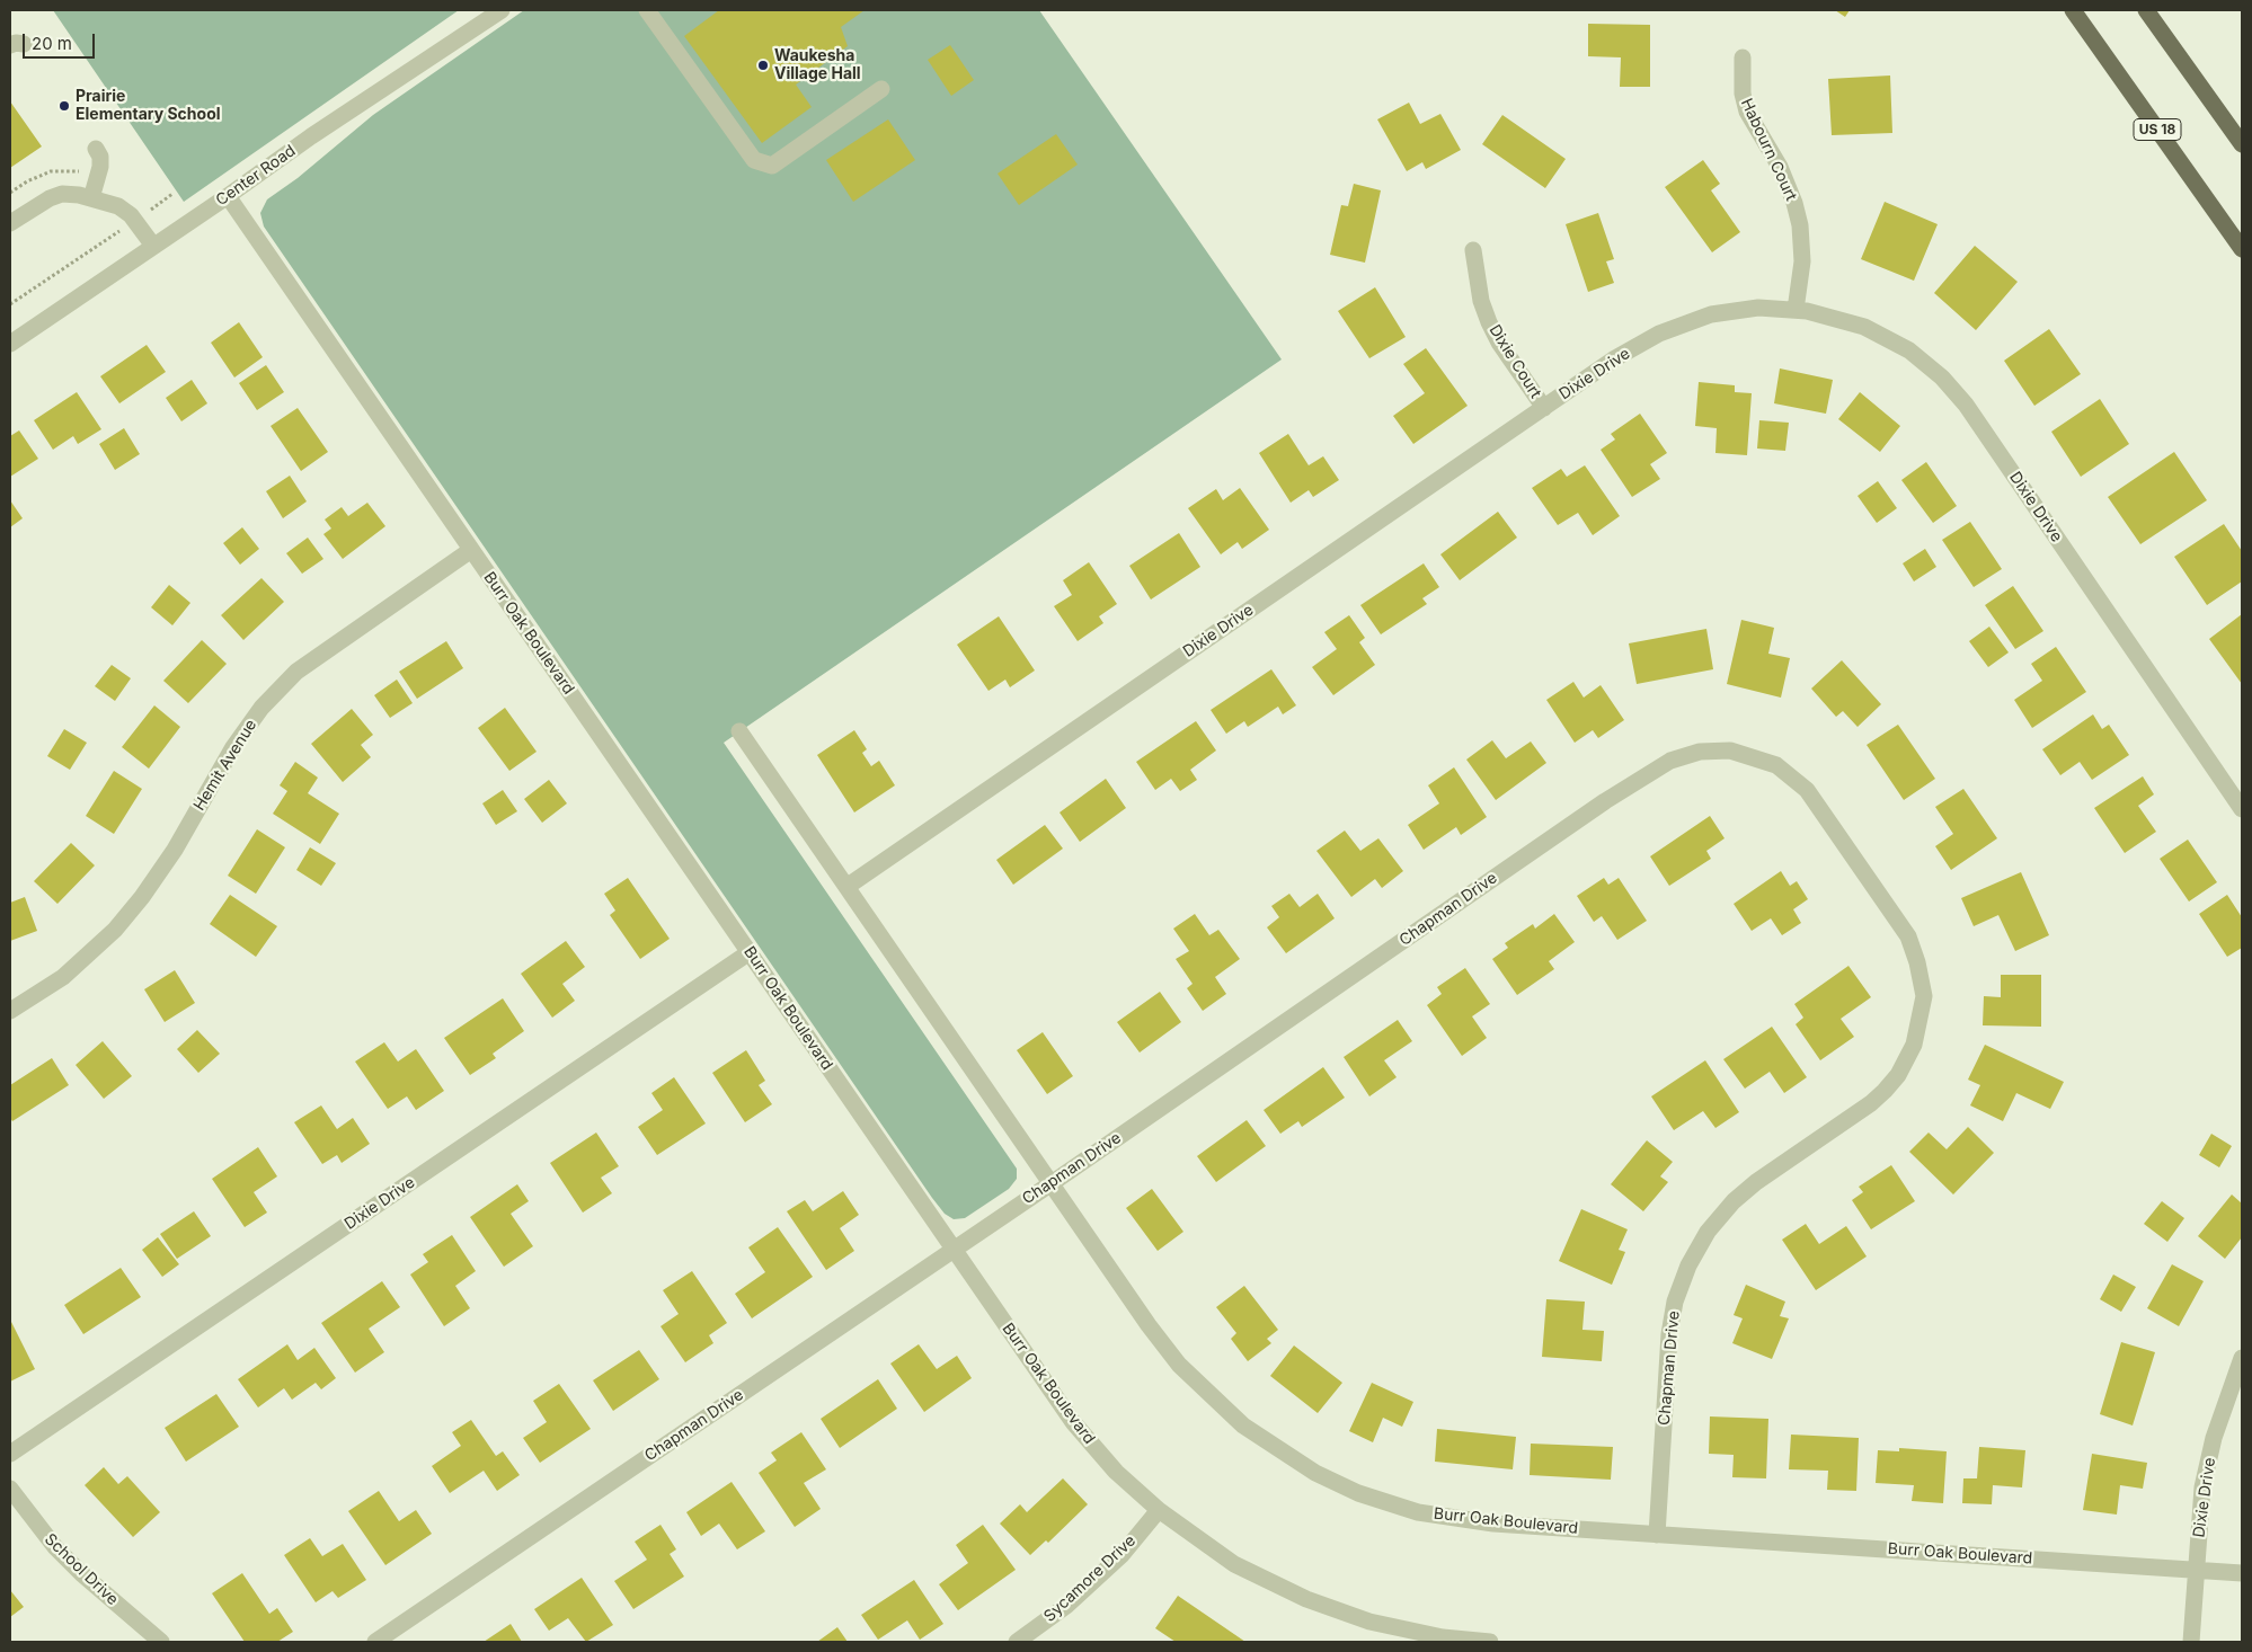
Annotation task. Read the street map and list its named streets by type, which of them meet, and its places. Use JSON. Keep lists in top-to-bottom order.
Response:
{
  "streets": {
    "main road": ["US 18"],
    "street": [
      "Habourn Court",
      "Center Road",
      "Dixie Court",
      "Dixie Drive",
      "Burr Oak Boulevard",
      "Hemit Avenue",
      "Chapman Drive",
      "School Drive",
      "Sycamore Drive"
    ]
  },
  "crossings": [
    ["Habourn Court", "Dixie Drive"],
    ["Center Road", "Burr Oak Boulevard"],
    ["Dixie Court", "Dixie Drive"],
    ["Dixie Drive", "Burr Oak Boulevard"],
    ["Burr Oak Boulevard", "Hemit Avenue"],
    ["Burr Oak Boulevard", "Chapman Drive"],
    ["Burr Oak Boulevard", "Sycamore Drive"]
  ],
  "places": ["Waukesha Village Hall", "Prairie Elementary School"],
  "scale_bar": "20 m"
}
